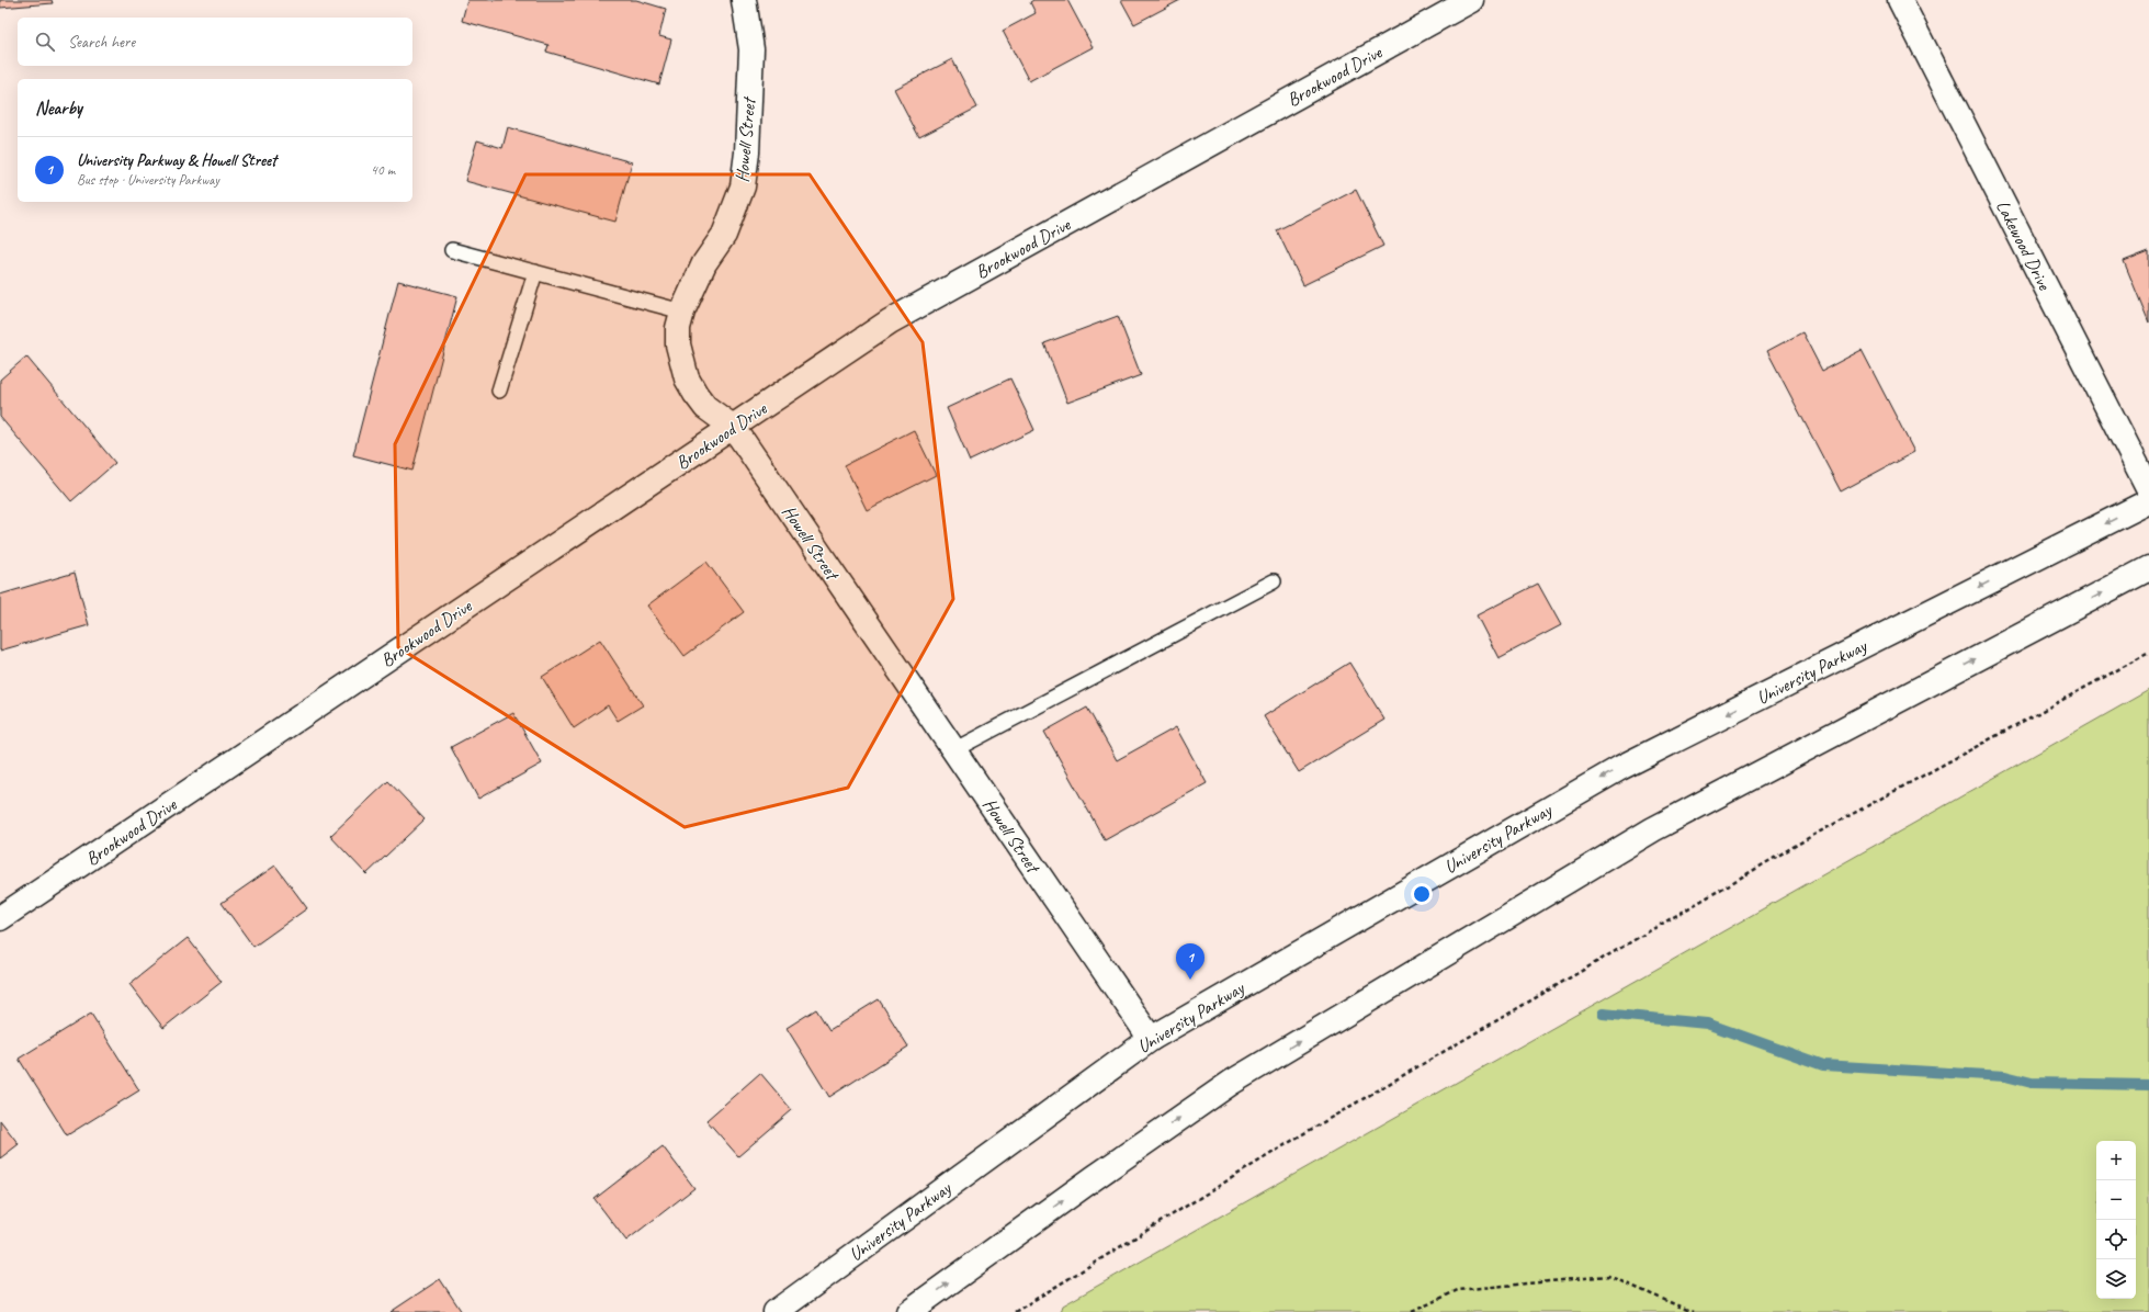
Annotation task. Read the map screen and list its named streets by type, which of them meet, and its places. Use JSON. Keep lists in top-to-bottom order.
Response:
{
  "streets": {
    "street": [
      "Brookwood Drive",
      "Howell Street",
      "Lakewood Drive",
      "University Parkway"
    ]
  },
  "crossings": [
    ["Brookwood Drive", "Howell Street"],
    ["Howell Street", "University Parkway"]
  ],
  "page": {
    "search": "Search here",
    "heading": "Nearby",
    "list": [
      {
        "mark": "1",
        "name": "University Parkway & Howell Street",
        "note": "Bus stop · University Parkway",
        "value": "40 m"
      }
    ],
    "pins": "1",
    "map_buttons": ["+", "−"]
  }
}
